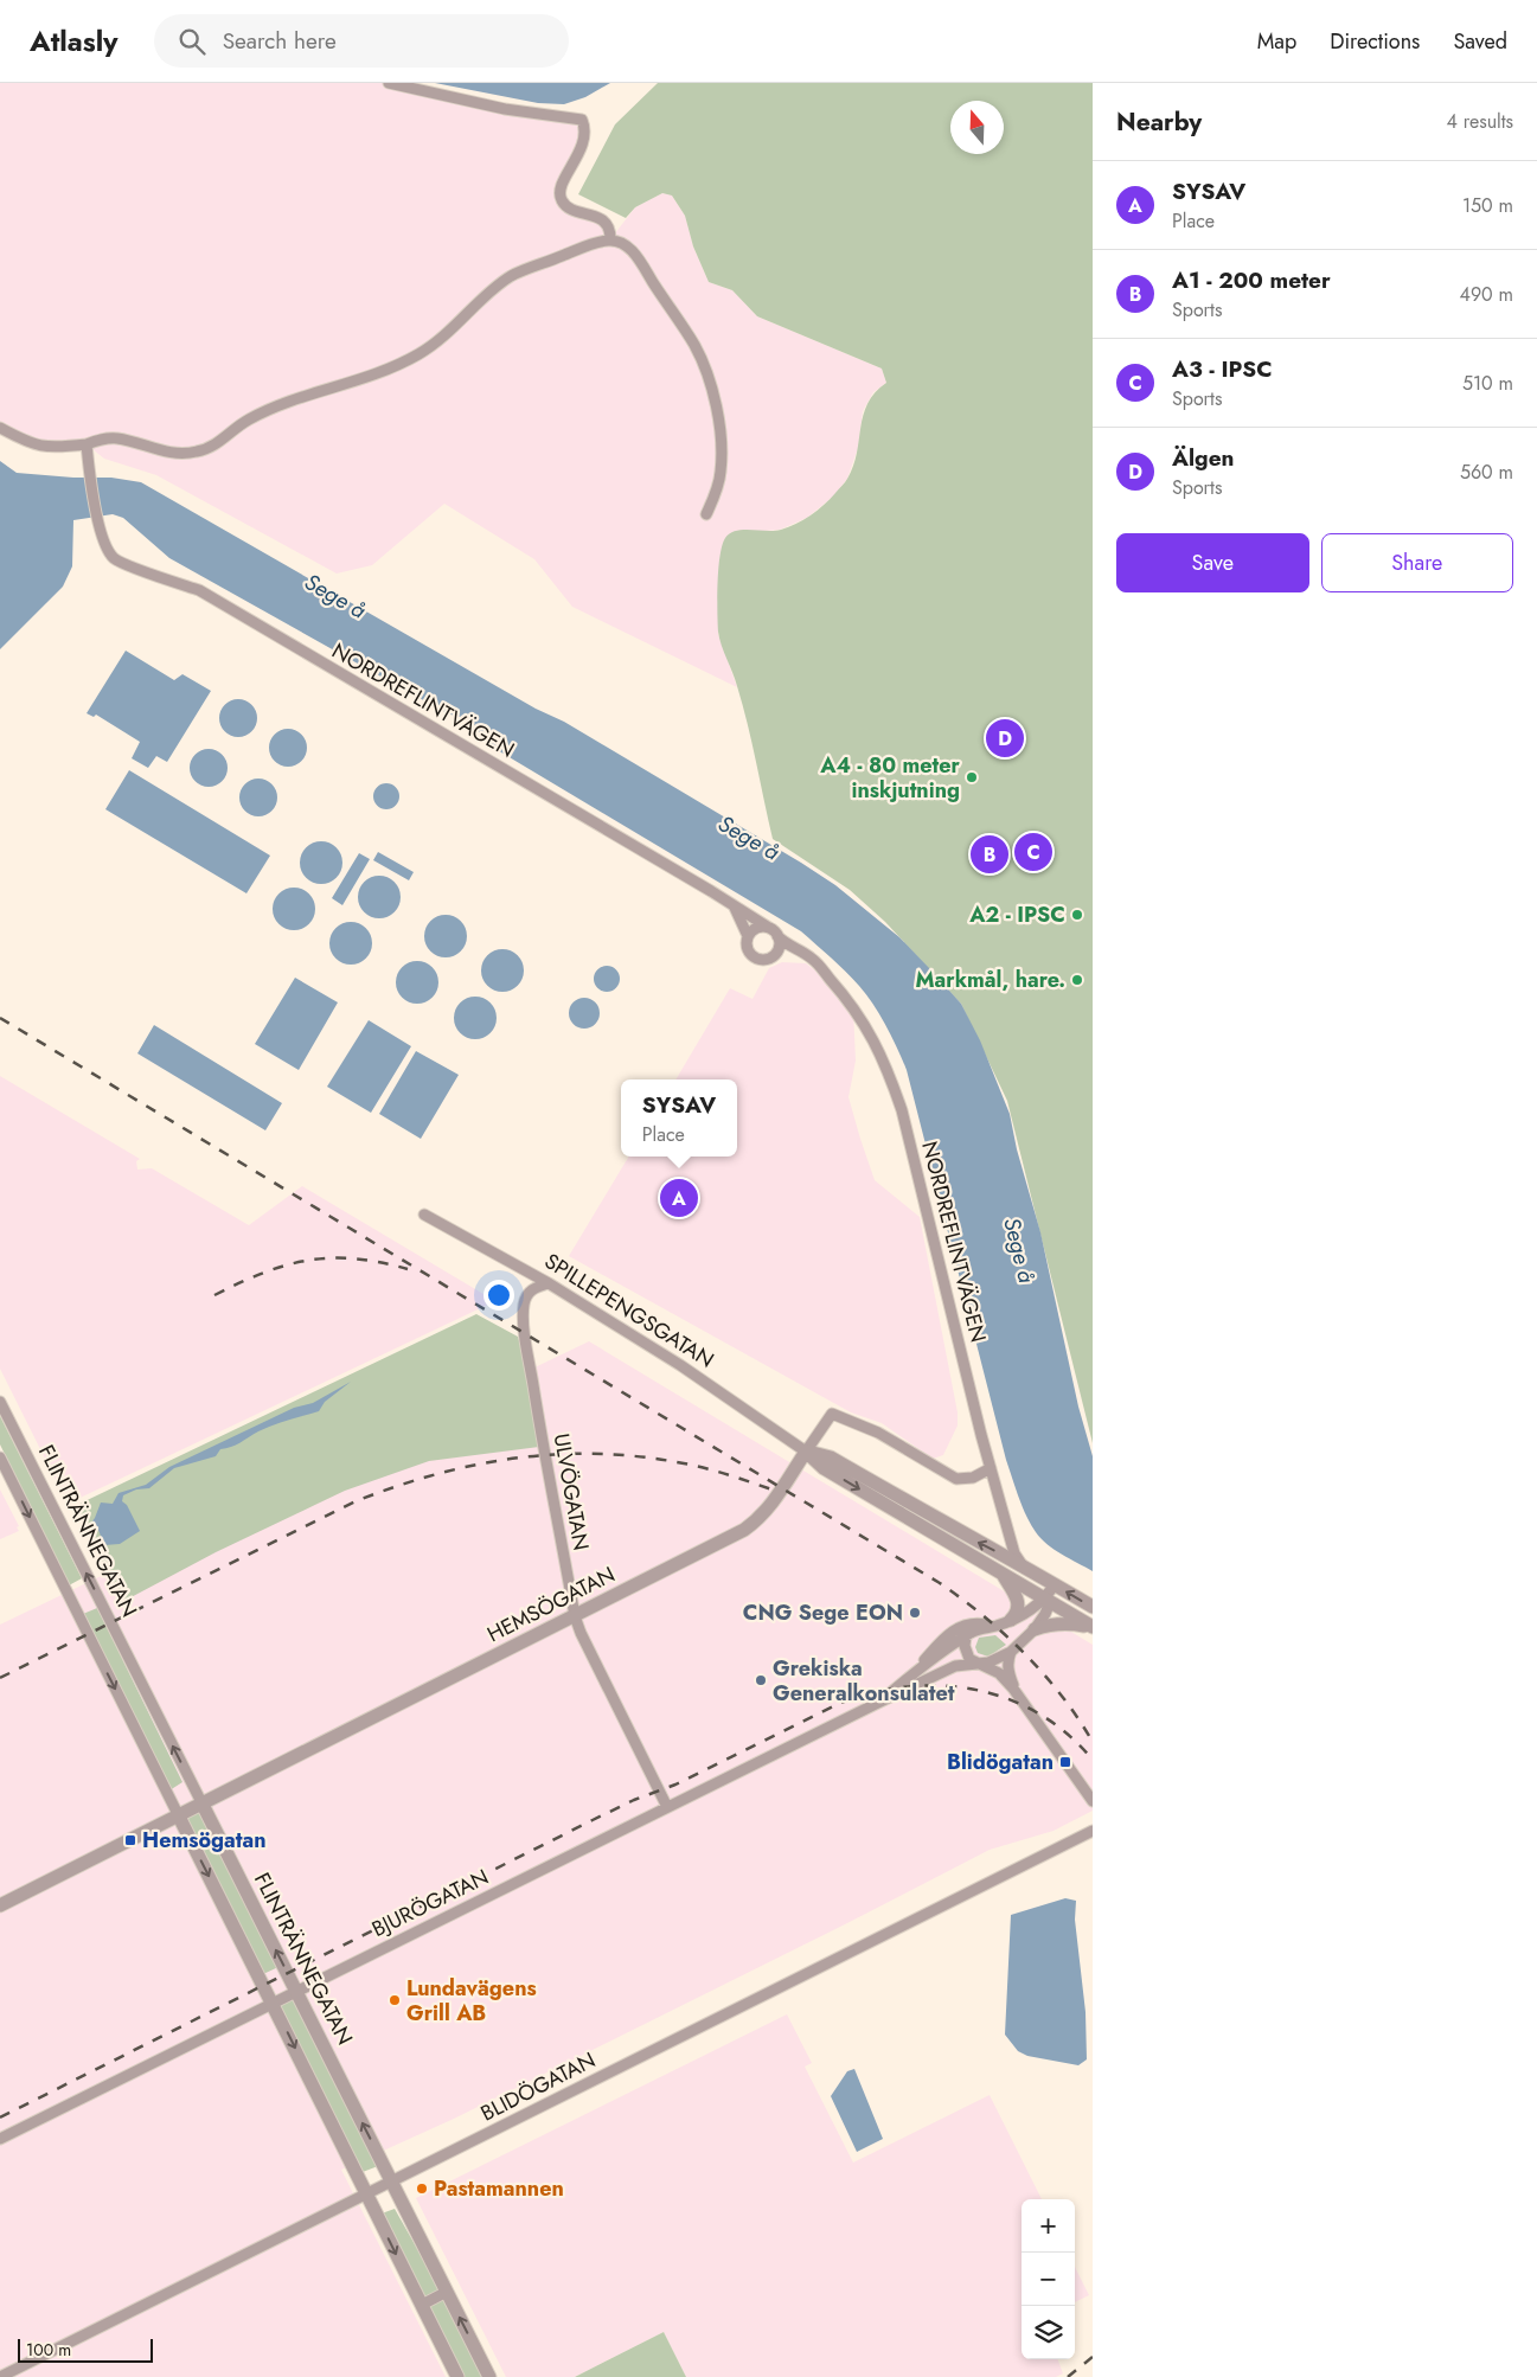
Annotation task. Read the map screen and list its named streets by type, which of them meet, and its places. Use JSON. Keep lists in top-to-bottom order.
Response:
{
  "streets": {
    "street": [
      "NORDREFLINTVÄGEN",
      "SPILLEPENGSGATAN",
      "ULVÖGATAN",
      "FLINTRÄNNEGATAN",
      "HEMSÖGATAN",
      "BJURÖGATAN",
      "BLIDÖGATAN"
    ]
  },
  "crossings": [
    ["NORDREFLINTVÄGEN", "SPILLEPENGSGATAN"],
    ["SPILLEPENGSGATAN", "ULVÖGATAN"],
    ["SPILLEPENGSGATAN", "HEMSÖGATAN"],
    ["SPILLEPENGSGATAN", "BJURÖGATAN"],
    ["ULVÖGATAN", "HEMSÖGATAN"],
    ["ULVÖGATAN", "BJURÖGATAN"],
    ["FLINTRÄNNEGATAN", "HEMSÖGATAN"],
    ["FLINTRÄNNEGATAN", "BJURÖGATAN"],
    ["FLINTRÄNNEGATAN", "BLIDÖGATAN"]
  ],
  "water": ["Sege å"],
  "places": {
    "other": [
      "A4 - 80 meter inskjutning",
      "A2 - IPSC",
      "Markmål, hare.",
      "CNG Sege EON",
      "Grekiska Generalkonsulatet",
      "Lundavägens Grill AB",
      "Pastamannen"
    ],
    "transit": ["Blidögatan", "Hemsögatan"]
  },
  "scale_bar": "100 m",
  "north": "top",
  "page": {
    "header": "Atlasly",
    "search": "Search here",
    "nav": ["Map", "Directions", "Saved"],
    "heading": ["Nearby", "4 results"],
    "list": [
      {
        "mark": "A",
        "name": "SYSAV",
        "note": "Place",
        "value": "150 m"
      },
      {
        "mark": "B",
        "name": "A1 - 200 meter",
        "note": "Sports",
        "value": "490 m"
      },
      {
        "mark": "C",
        "name": "A3 - IPSC",
        "note": "Sports",
        "value": "510 m"
      },
      {
        "mark": "D",
        "name": "Älgen",
        "note": "Sports",
        "value": "560 m"
      }
    ],
    "buttons": ["Save", "Share"],
    "pins": [
      "D",
      "C",
      "B",
      "A"
    ],
    "popup": ["SYSAV", "Place"],
    "map_buttons": ["+", "−"],
    "scale": "100 m"
  }
}
